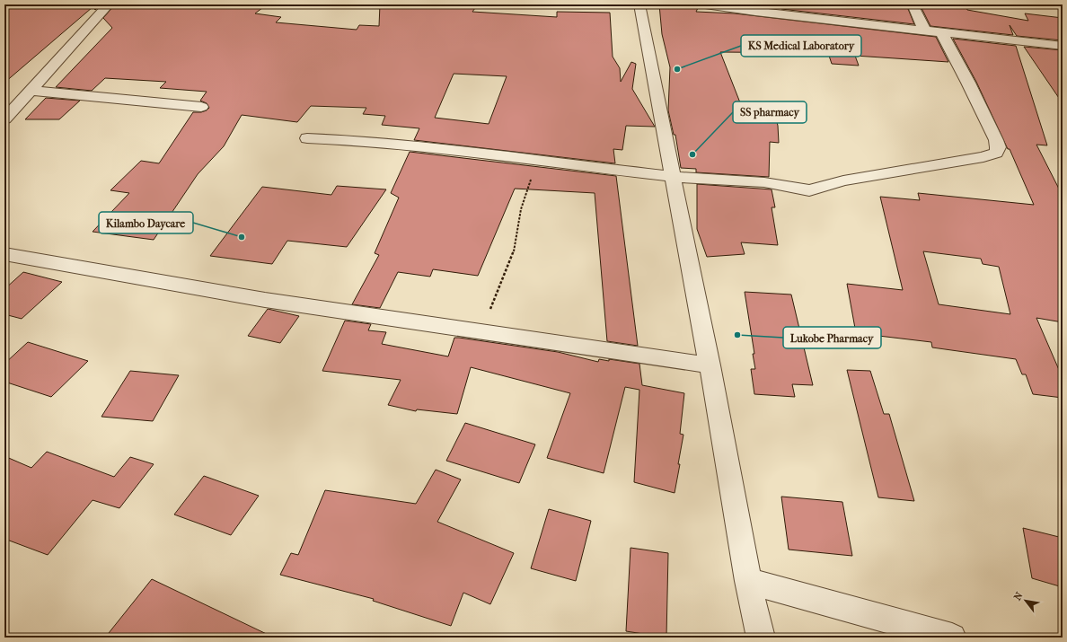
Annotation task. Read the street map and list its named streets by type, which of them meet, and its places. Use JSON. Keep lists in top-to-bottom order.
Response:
{
  "places": [
    "KS Medical Laboratory",
    "SS pharmacy",
    "Kilambo Daycare",
    "Lukobe Pharmacy"
  ],
  "north": "top left"
}
